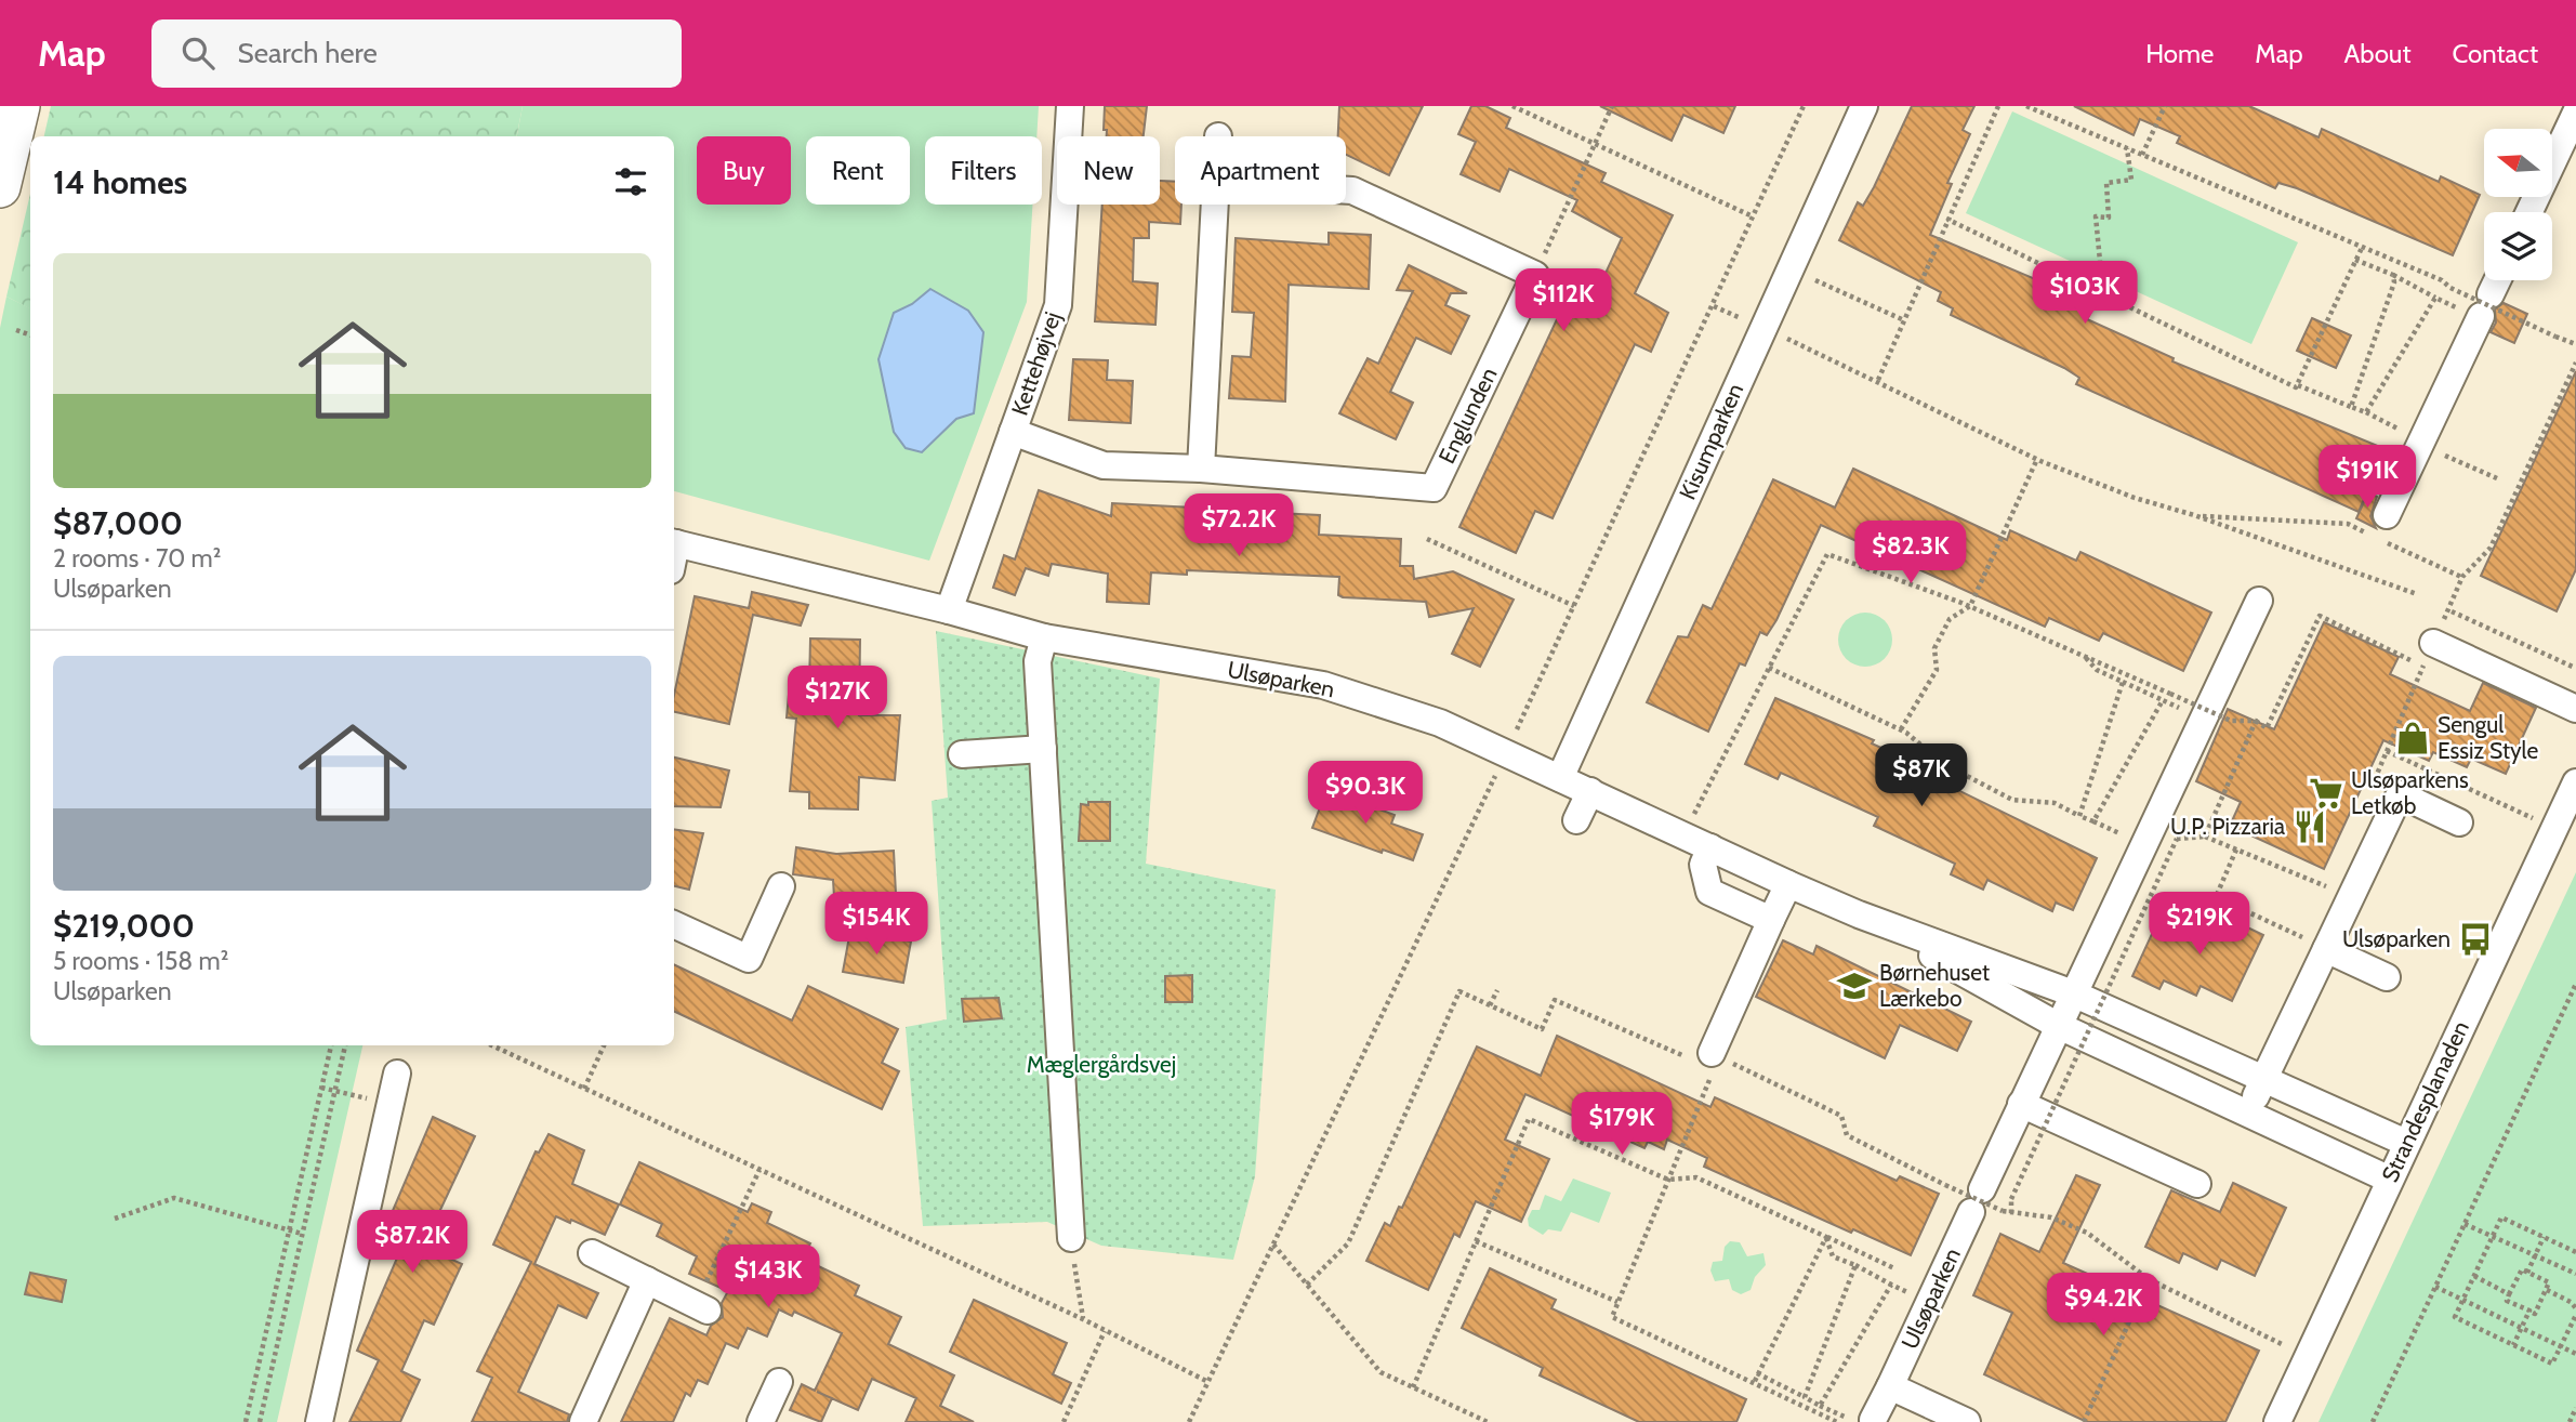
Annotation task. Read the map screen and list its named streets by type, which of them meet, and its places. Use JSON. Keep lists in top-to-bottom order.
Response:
{
  "streets": {
    "street": [
      "Kettehøjvej",
      "Englunden",
      "Kisumparken",
      "Ulsøparken",
      "Strandesplanaden"
    ]
  },
  "crossings": [
    ["Kettehøjvej", "Englunden"],
    ["Kettehøjvej", "Ulsøparken"],
    ["Kisumparken", "Ulsøparken"],
    ["Ulsøparken", "Strandesplanaden"]
  ],
  "parks": ["Mæglergårdsvej"],
  "places": {
    "shop": ["Sengul Essiz Style"],
    "supermarket": ["Ulsøparkens Letkøb"],
    "restaurant": ["U.P. Pizzaria"],
    "bus stop": ["Ulsøparken"],
    "school or university": ["Børnehuset Lærkebo"]
  },
  "north": "left",
  "page": {
    "header": "Map",
    "search": "Search here",
    "nav": [
      "Home",
      "Map",
      "About",
      "Contact"
    ],
    "chip": [
      "Buy",
      "Rent",
      "Filters",
      "New",
      "Apartment"
    ],
    "heading": "14 homes",
    "list": [
      {
        "name": "$87,000",
        "note": "2 rooms · 70 m² · Ulsøparken"
      },
      {
        "name": "$219,000",
        "note": "5 rooms · 158 m² · Ulsøparken"
      }
    ],
    "price": [
      "$103K",
      "$112K",
      "$191K",
      "$72.2K",
      "$82.3K",
      "$127K",
      "$87K",
      "$90.3K",
      "$154K",
      "$219K",
      "$179K",
      "$87.2K",
      "$143K",
      "$94.2K"
    ]
  }
}
